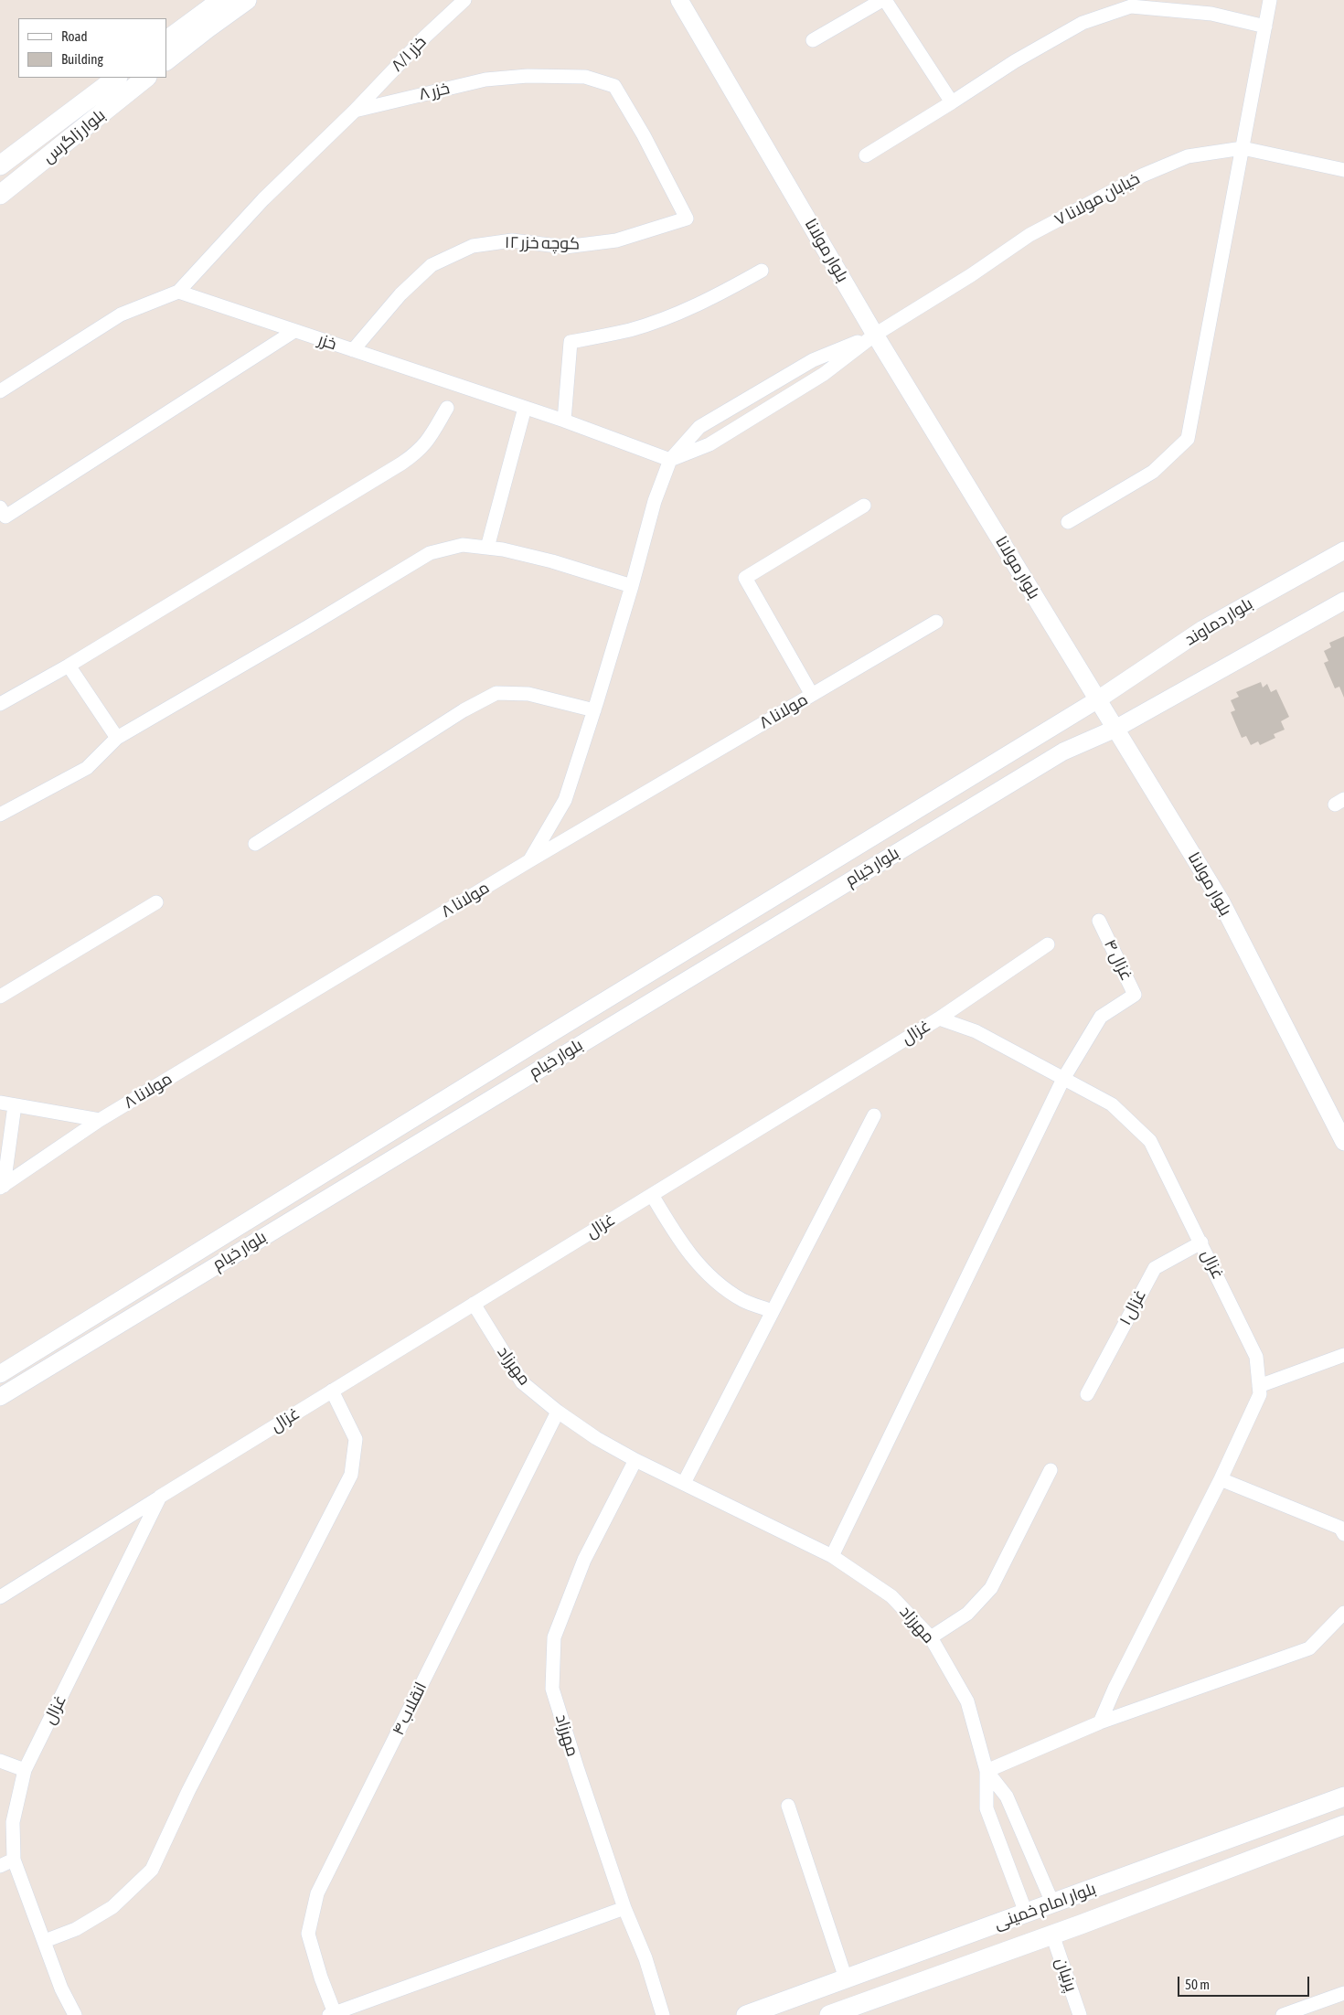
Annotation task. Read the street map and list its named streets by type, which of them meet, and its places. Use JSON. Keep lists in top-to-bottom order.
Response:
{
  "streets": {
    "main road": ["بلوار زاگرس", "بلوار امام خمینی"],
    "street": [
      "خزر ۸/۱",
      "خزر ۸",
      "خیابان مولانا ۷",
      "کوچه خزر ۱۲",
      "بلوار مولانا",
      "خزر",
      "بلوار دماوند",
      "مولانا ۸",
      "بلوار خیام",
      "غزال ۴",
      "غزال",
      "غزال ۱",
      "مهرزاد",
      "انقلاب ۴",
      "پرنیان"
    ]
  },
  "crossings": [
    ["خزر ۸/۱", "خزر ۸"],
    ["خزر ۸", "کوچه خزر ۱۲"],
    ["خیابان مولانا ۷", "بلوار مولانا"],
    ["کوچه خزر ۱۲", "خزر"],
    ["بلوار مولانا", "بلوار دماوند"],
    ["بلوار مولانا", "بلوار خیام"],
    ["بلوار دماوند", "بلوار خیام"],
    ["غزال ۴", "غزال"],
    ["غزال", "غزال ۱"],
    ["غزال", "مهرزاد"],
    ["مهرزاد", "انقلاب ۴"],
    ["بلوار امام خمینی", "پرنیان"]
  ],
  "legend": ["Road", "Building"],
  "scale_bar": "50 m"
}
